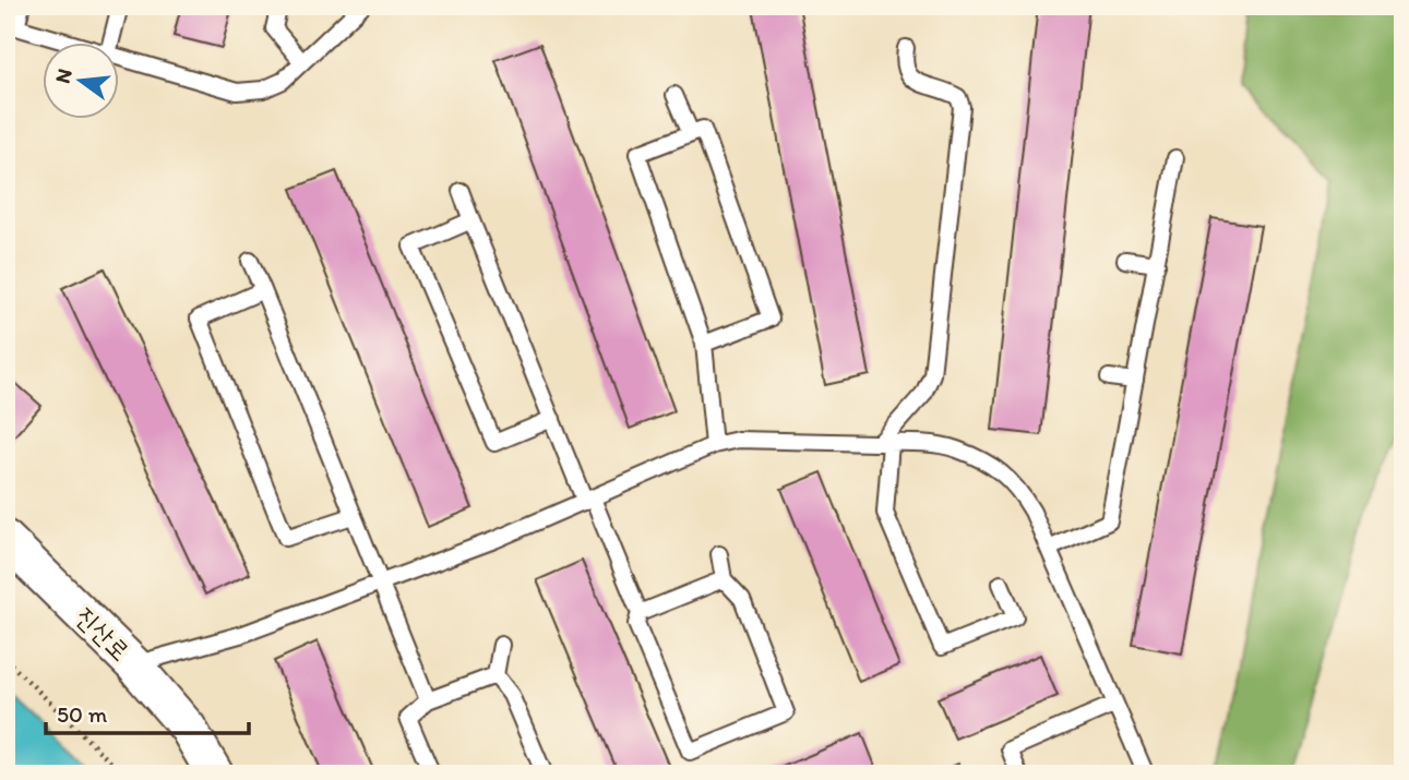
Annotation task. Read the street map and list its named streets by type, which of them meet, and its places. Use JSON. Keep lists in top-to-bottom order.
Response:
{
  "streets": {
    "street": ["진산로"]
  },
  "scale_bar": "50 m",
  "north": "left"
}
